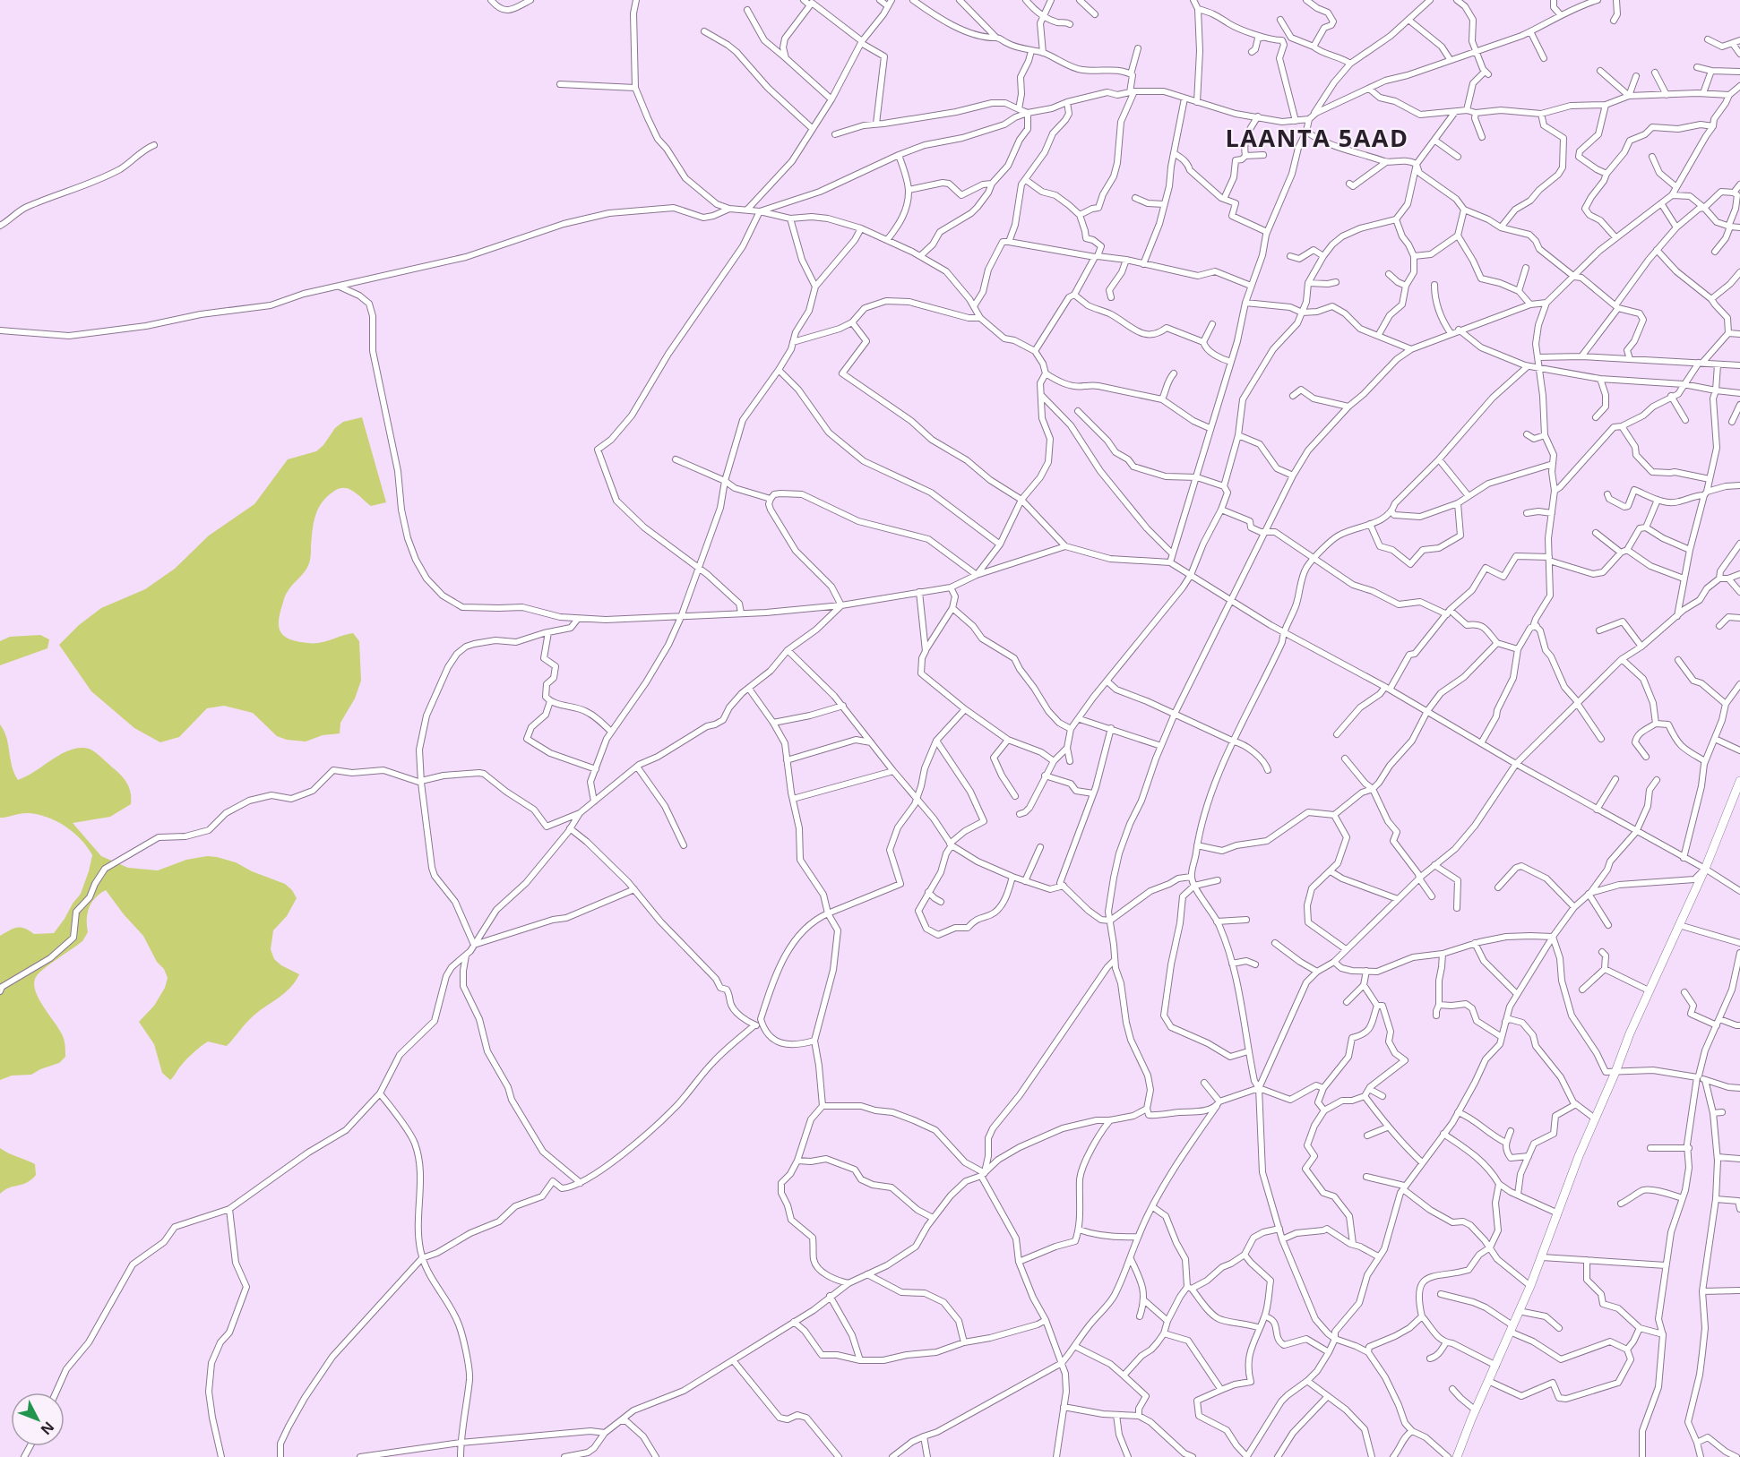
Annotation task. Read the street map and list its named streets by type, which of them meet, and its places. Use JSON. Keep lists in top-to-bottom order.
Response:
{
  "districts": ["LAANTA 5AAD"],
  "north": "bottom right"
}
